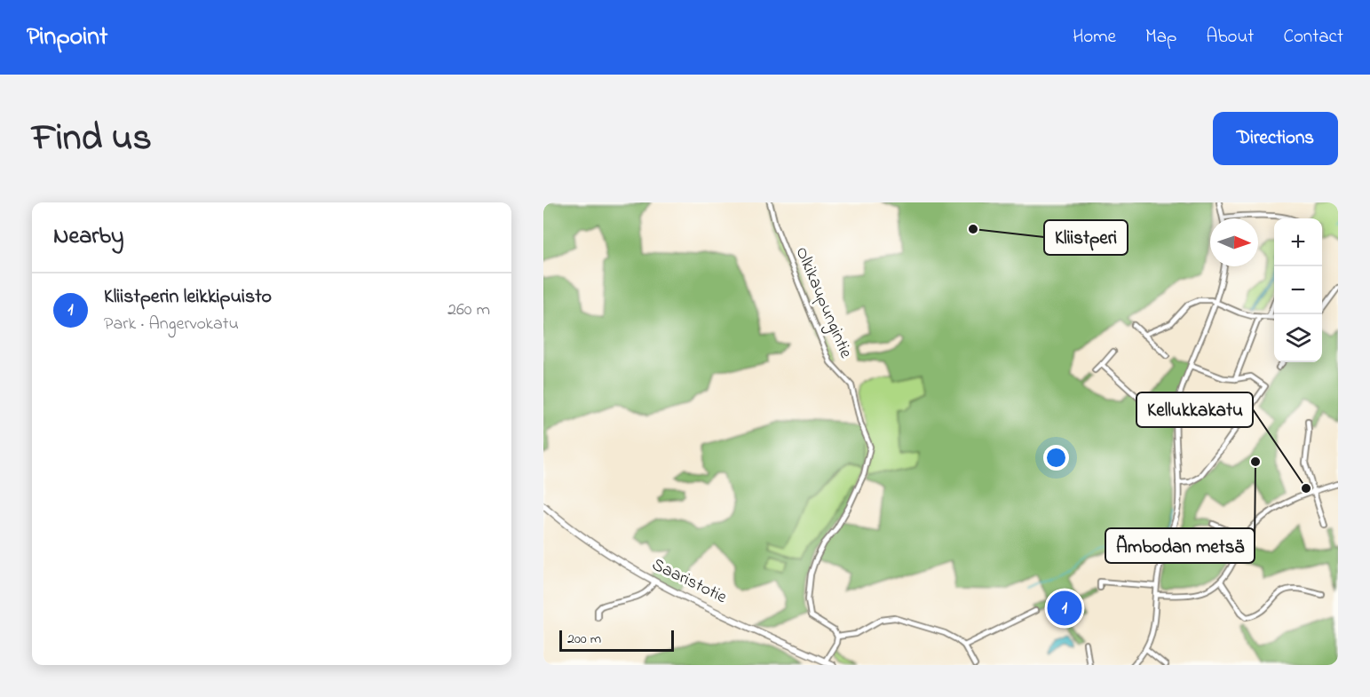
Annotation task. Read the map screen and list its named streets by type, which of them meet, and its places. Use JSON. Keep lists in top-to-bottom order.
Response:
{
  "streets": {
    "main road": ["Saaristotie"],
    "street": ["Olkikaupungintie"]
  },
  "places": ["Kliistperi", "Ämbodan metsä", "Kellukkakatu"],
  "scale_bar": "200 m",
  "north": "right",
  "page": {
    "header": "Pinpoint",
    "nav": [
      "Home",
      "Map",
      "About",
      "Contact"
    ],
    "title": "Find us",
    "buttons": "Directions",
    "heading": "Nearby",
    "map_buttons": ["+", "−"],
    "list": [
      {
        "mark": "1",
        "name": "Kliistperin leikkipuisto",
        "note": "Park · Angervokatu",
        "value": "260 m"
      }
    ],
    "pins": "1",
    "scale": "200 m"
  }
}
